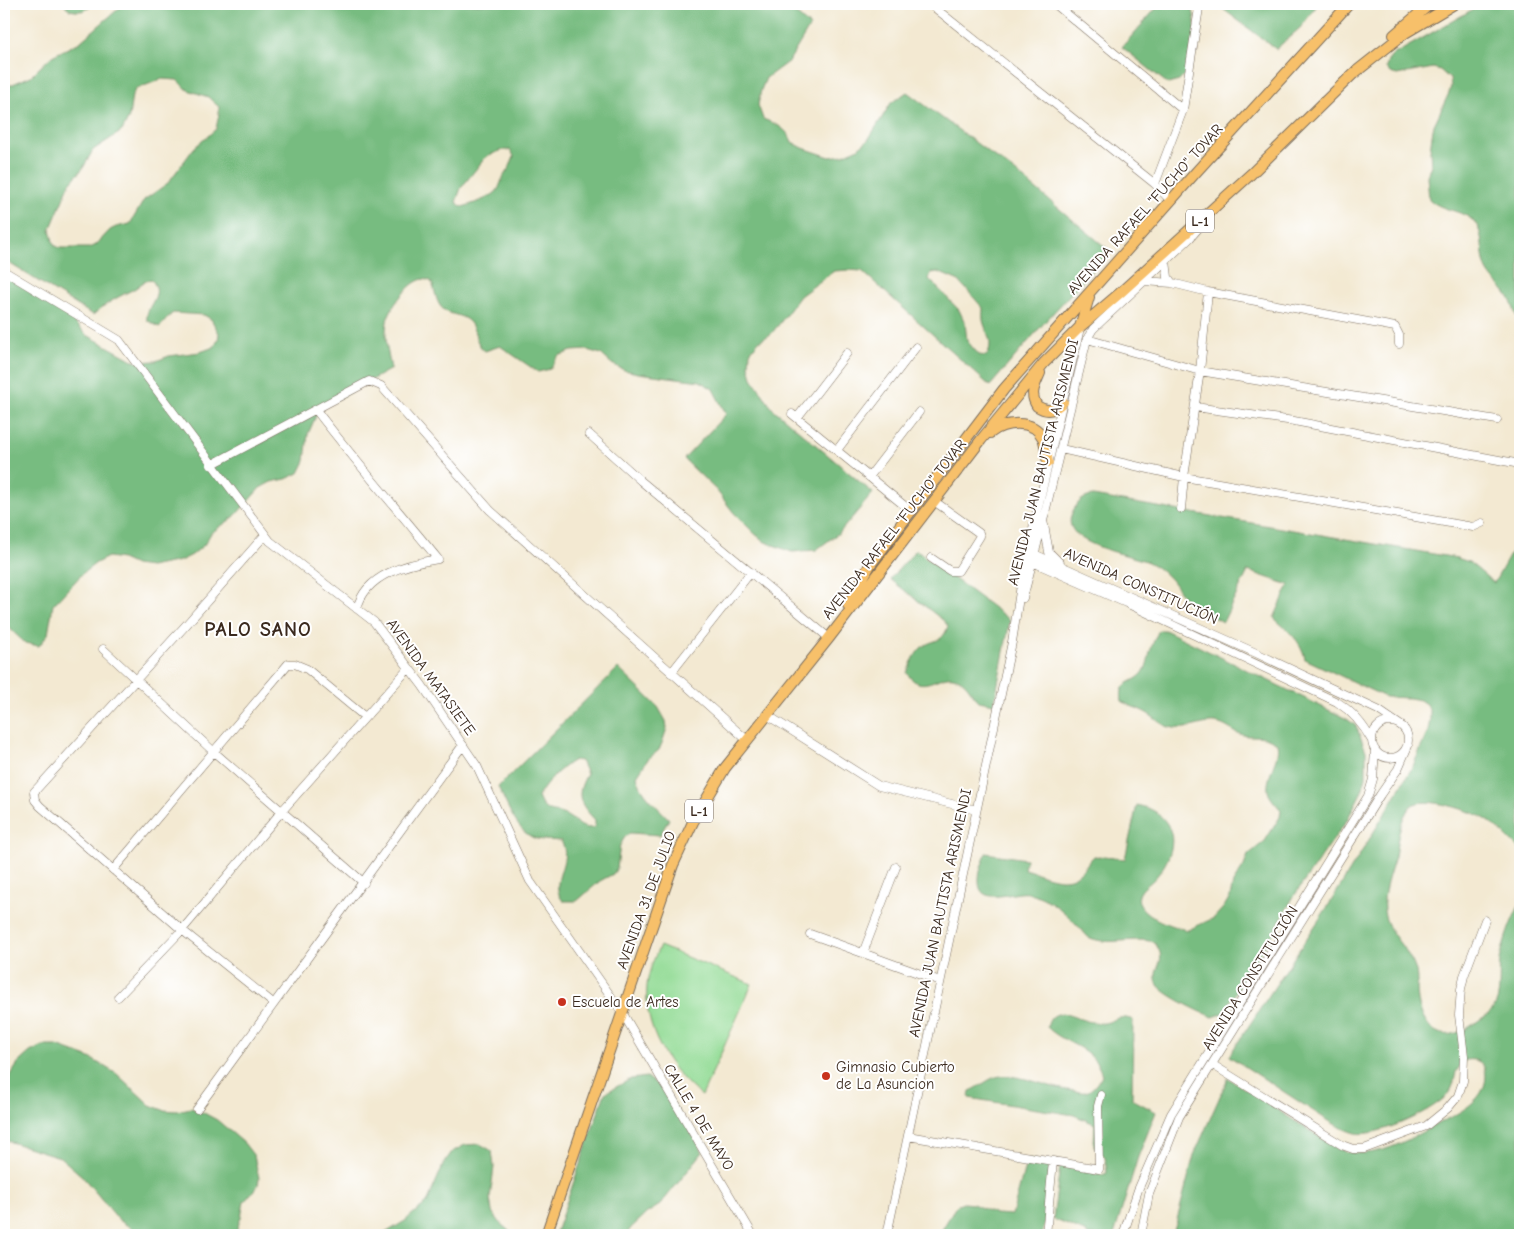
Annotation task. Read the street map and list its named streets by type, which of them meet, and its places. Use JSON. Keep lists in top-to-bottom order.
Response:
{
  "streets": {
    "main road": ["AVENIDA RAFAEL \"FUCHO\" TOVAR", "L-1", "AVENIDA 31 DE JULIO"],
    "street": [
      "AVENIDA JUAN BAUTISTA ARISMENDI",
      "AVENIDA CONSTITUCIÓN",
      "AVENIDA MATASIETE",
      "CALLE 4 DE MAYO"
    ]
  },
  "crossings": [
    ["AVENIDA RAFAEL \"FUCHO\" TOVAR", "L-1"],
    ["AVENIDA RAFAEL \"FUCHO\" TOVAR", "AVENIDA JUAN BAUTISTA ARISMENDI"],
    ["AVENIDA RAFAEL \"FUCHO\" TOVAR", "AVENIDA 31 DE JULIO"],
    ["L-1", "AVENIDA JUAN BAUTISTA ARISMENDI"],
    ["L-1", "AVENIDA CONSTITUCIÓN"],
    ["AVENIDA JUAN BAUTISTA ARISMENDI", "AVENIDA CONSTITUCIÓN"],
    ["AVENIDA MATASIETE", "AVENIDA 31 DE JULIO"],
    ["AVENIDA MATASIETE", "CALLE 4 DE MAYO"],
    ["AVENIDA 31 DE JULIO", "CALLE 4 DE MAYO"]
  ],
  "districts": ["PALO SANO"],
  "places": ["Escuela de Artes", "Gimnasio Cubierto de La Asuncion"]
}
